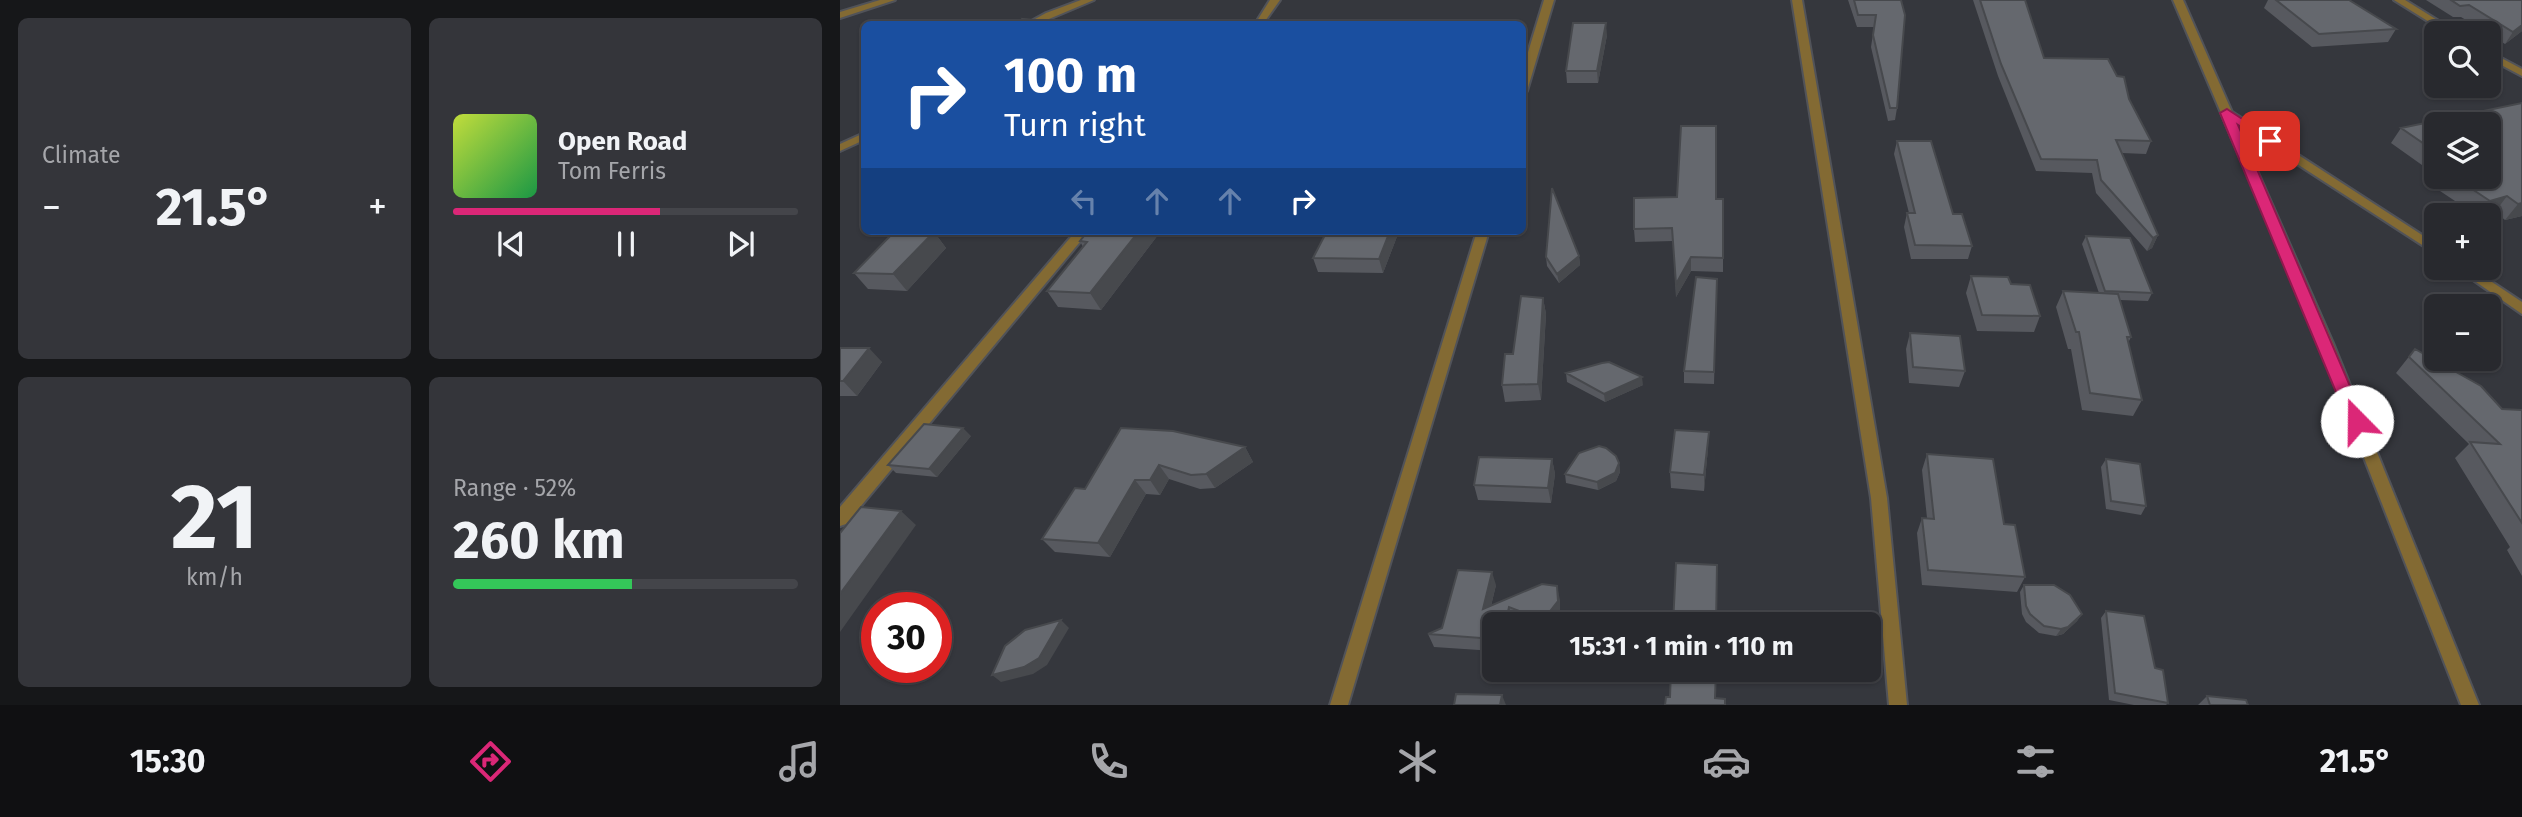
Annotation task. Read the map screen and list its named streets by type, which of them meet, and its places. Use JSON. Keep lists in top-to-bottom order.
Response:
{
  "page": {
    "tile": [
      "Climate",
      ["21", "km/h"],
      ["Range · 52%", "260 km"]
    ],
    "map_buttons": ["+", "−"],
    "turn": ["100 m", "Turn right"],
    "song": ["Open Road", "Tom Ferris"],
    "heat": ["−", "21.5°", "+"],
    "limit": "30",
    "trip": "15:31 · 1 min · 110 m",
    "tabs": ["15:30", "21.5°"]
  }
}
